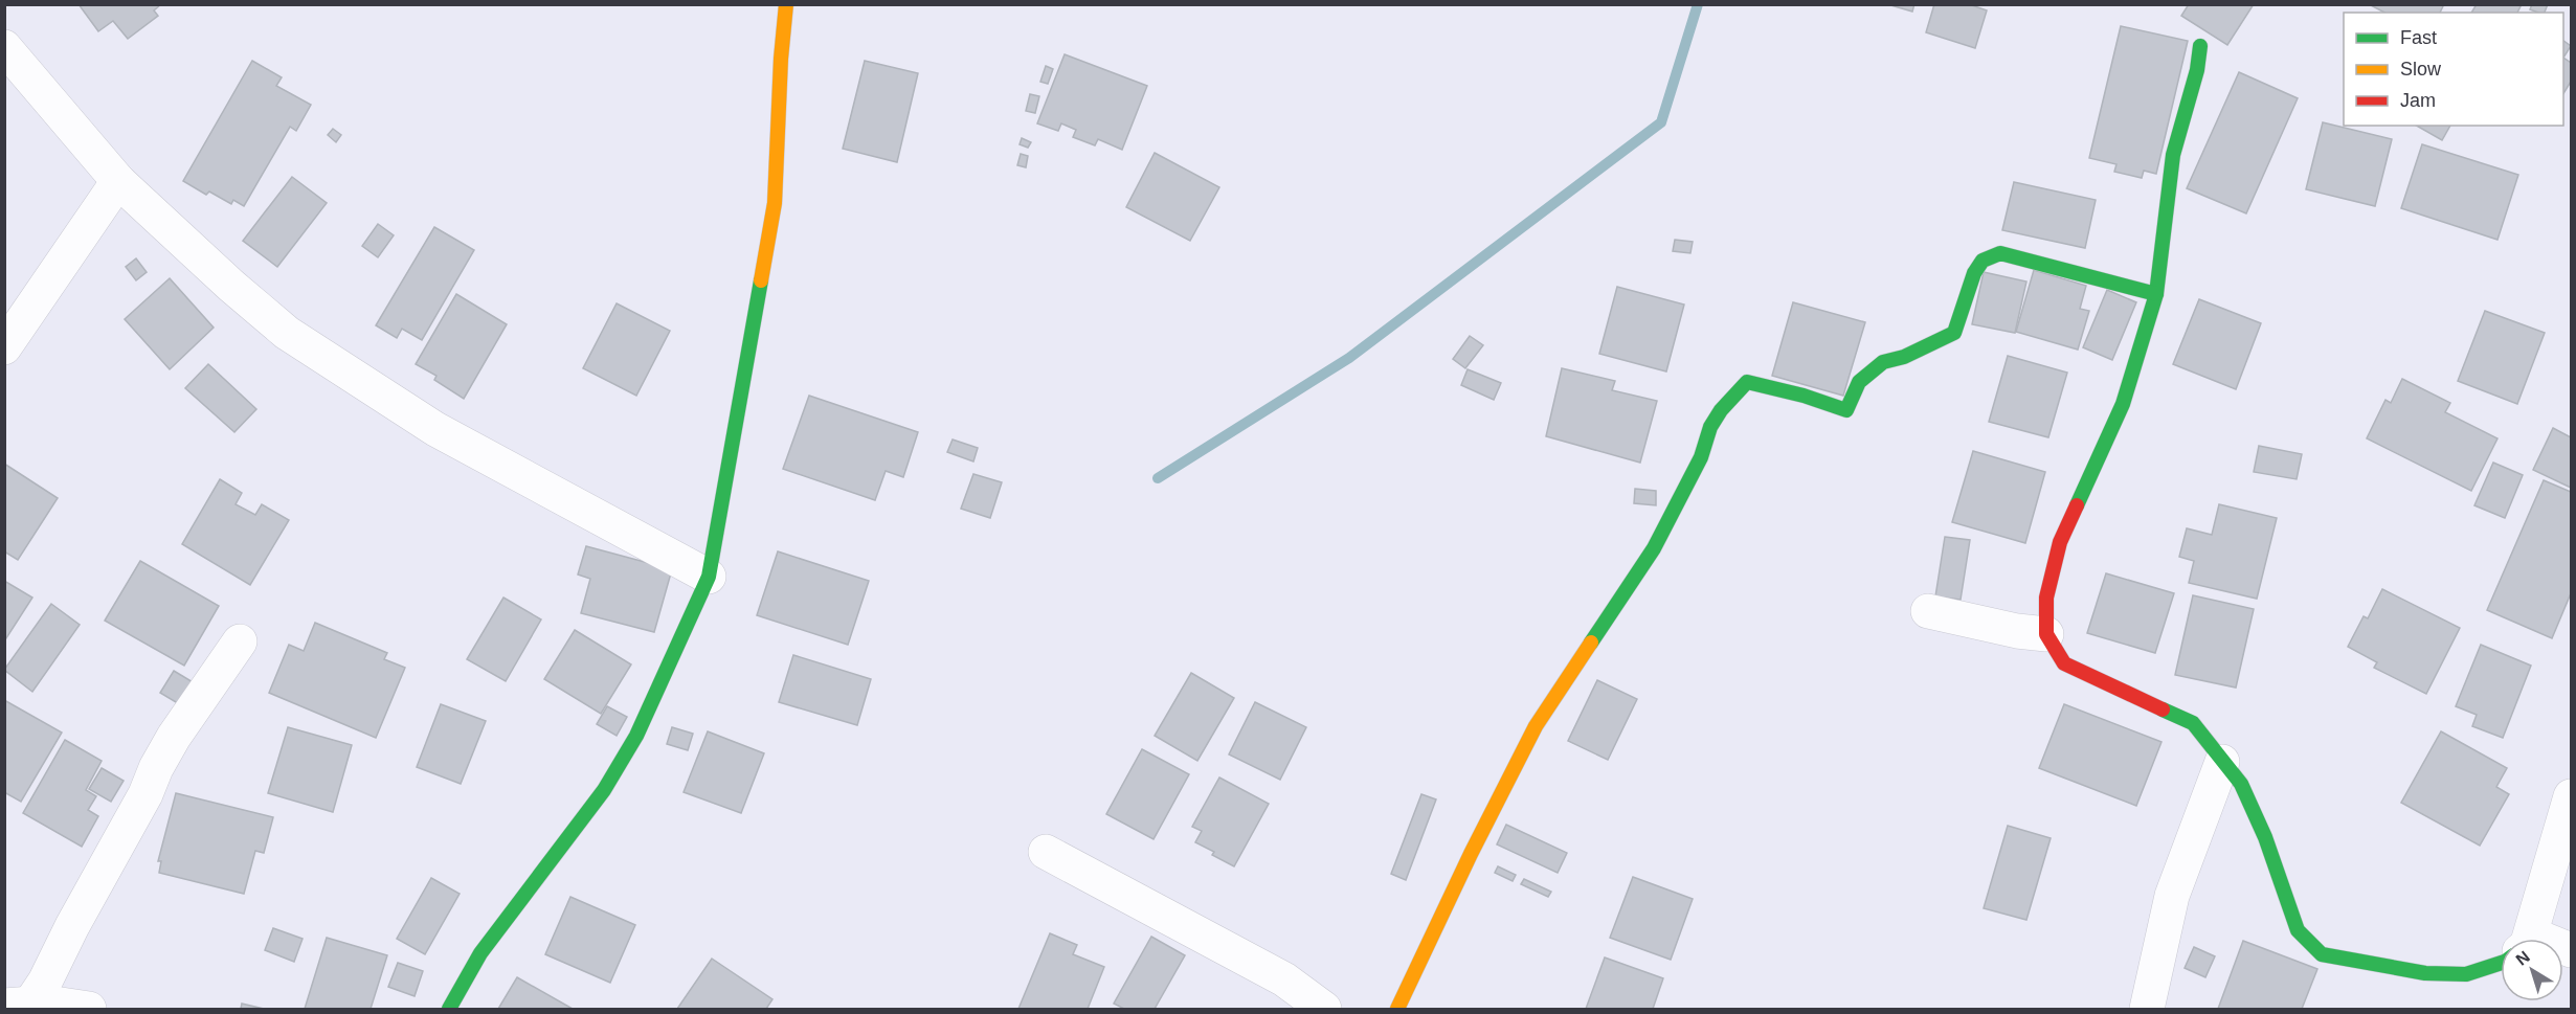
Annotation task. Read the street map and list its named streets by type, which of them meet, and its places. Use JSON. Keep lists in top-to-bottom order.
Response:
{
  "legend": ["Fast", "Slow", "Jam"],
  "north": "top left"
}
